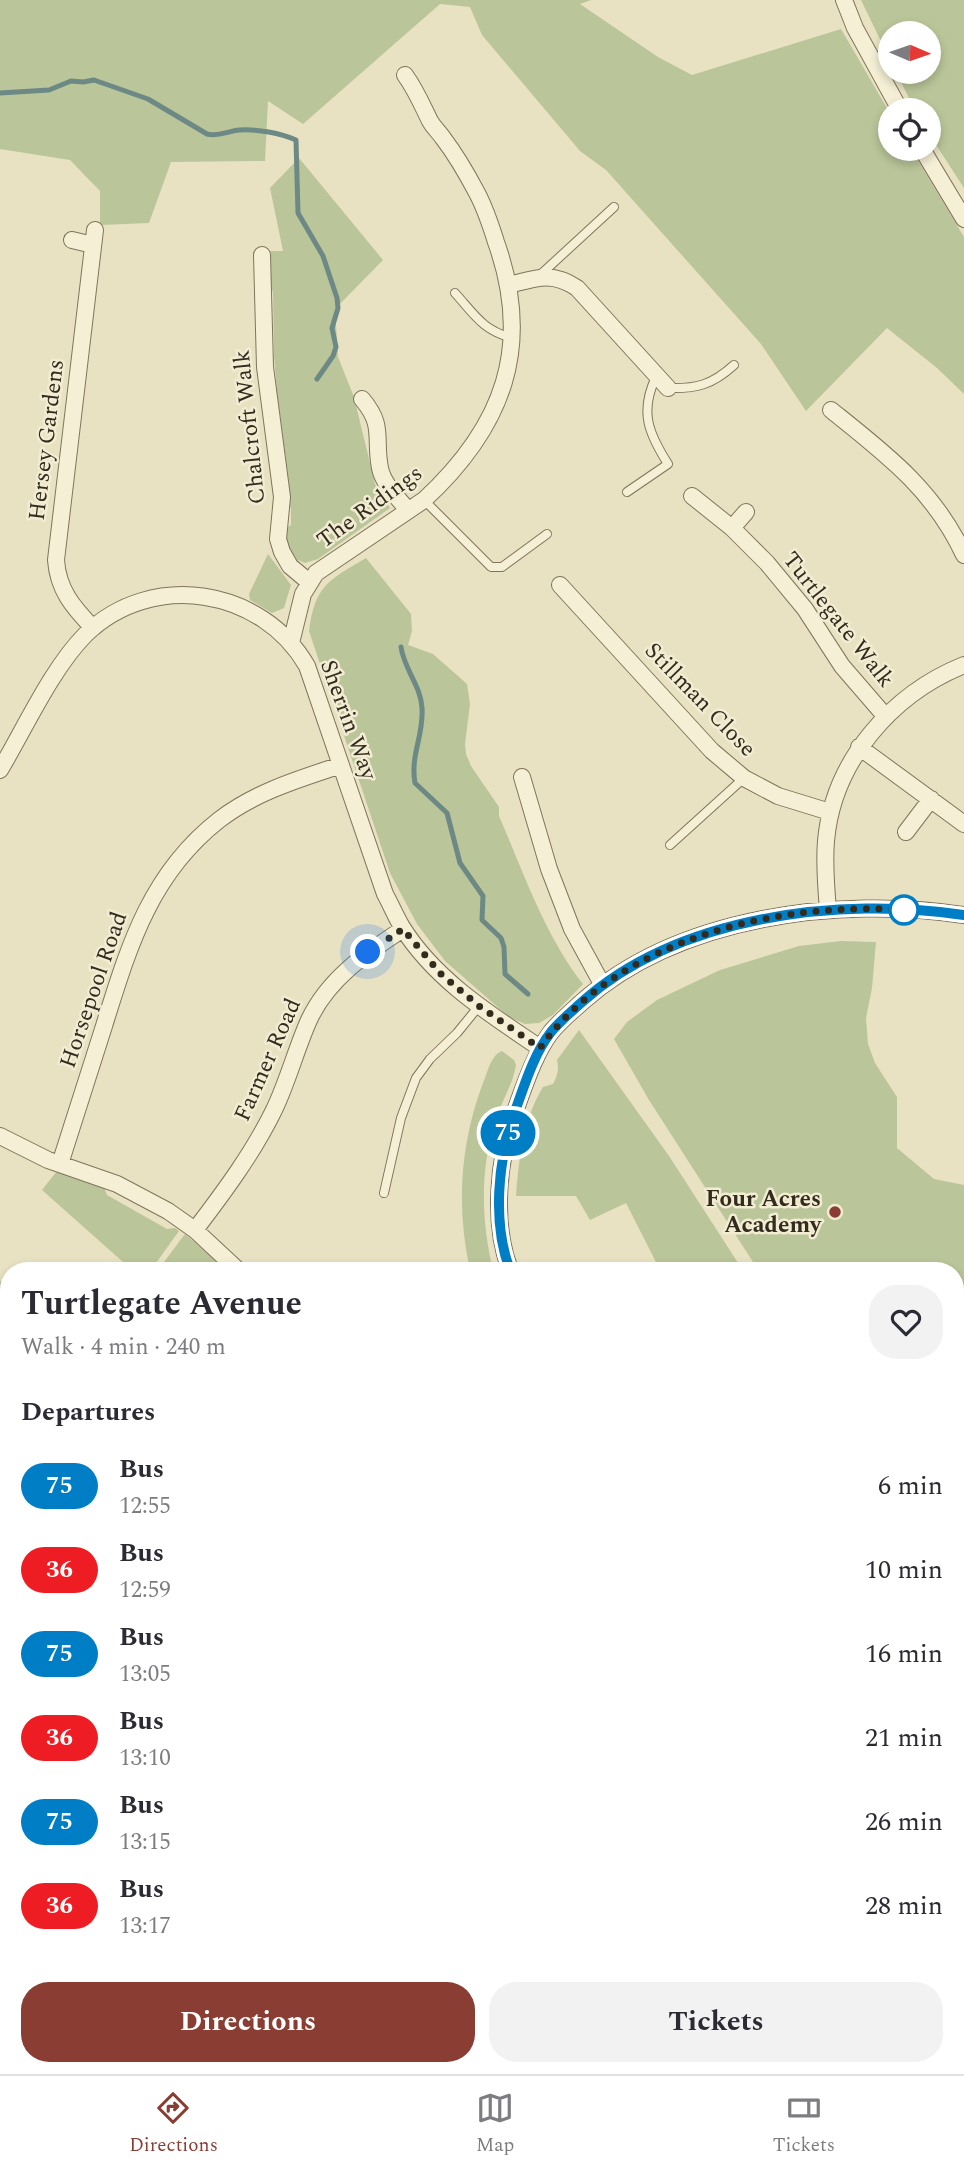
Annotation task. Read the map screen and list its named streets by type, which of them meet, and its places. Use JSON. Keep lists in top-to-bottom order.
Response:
{
  "streets": {
    "street": [
      "Chalcroft Walk",
      "Hersey Gardens",
      "The Ridings",
      "Turtlegate Walk",
      "Stillman Close",
      "Sherrin Way",
      "Horsepool Road",
      "Farmer Road"
    ]
  },
  "crossings": [
    ["Chalcroft Walk", "The Ridings"],
    ["Hersey Gardens", "Sherrin Way"],
    ["The Ridings", "Sherrin Way"],
    ["Sherrin Way", "Horsepool Road"],
    ["Sherrin Way", "Farmer Road"]
  ],
  "places": ["Four Acres Academy"],
  "lines": ["bus line 75"],
  "north": "right",
  "page": {
    "on_map": "75",
    "heading": [
      ["Turtlegate Avenue", "Walk · 4 min · 240 m"],
      "Departures"
    ],
    "list": [
      {
        "mark": "75",
        "name": "Bus",
        "note": "12:55",
        "value": "6 min"
      },
      {
        "mark": "36",
        "name": "Bus",
        "note": "12:59",
        "value": "10 min"
      },
      {
        "mark": "75",
        "name": "Bus",
        "note": "13:05",
        "value": "16 min"
      },
      {
        "mark": "36",
        "name": "Bus",
        "note": "13:10",
        "value": "21 min"
      },
      {
        "mark": "75",
        "name": "Bus",
        "note": "13:15",
        "value": "26 min"
      },
      {
        "mark": "36",
        "name": "Bus",
        "note": "13:17",
        "value": "28 min"
      }
    ],
    "buttons": ["Directions", "Tickets"],
    "tabs": ["Directions", "Map", "Tickets"]
  }
}
